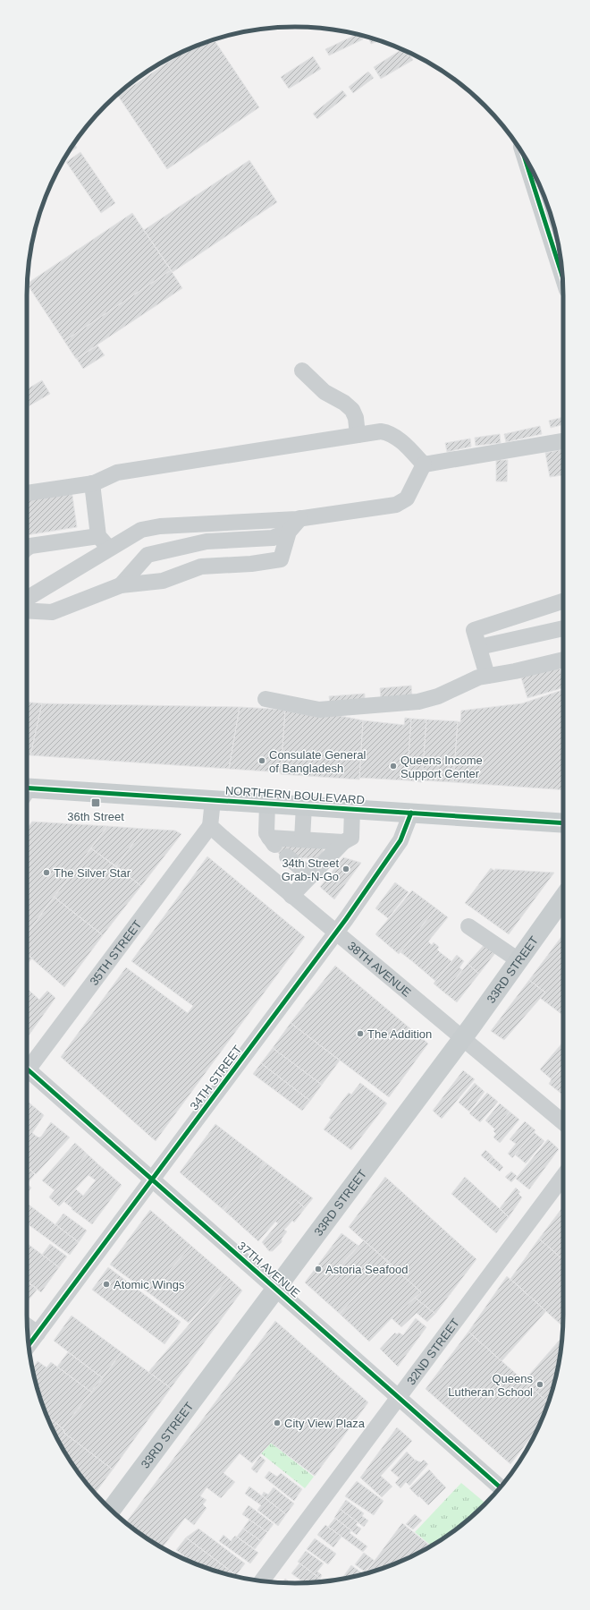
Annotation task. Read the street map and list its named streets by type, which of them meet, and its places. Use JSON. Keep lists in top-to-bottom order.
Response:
{
  "streets": {
    "main road": ["NORTHERN BOULEVARD", "33RD STREET"],
    "street": [
      "35TH STREET",
      "38TH AVENUE",
      "34TH STREET",
      "37TH AVENUE",
      "32ND STREET"
    ]
  },
  "crossings": [
    ["NORTHERN BOULEVARD", "34TH STREET"],
    ["35TH STREET", "38TH AVENUE"],
    ["38TH AVENUE", "33RD STREET"],
    ["38TH AVENUE", "34TH STREET"],
    ["33RD STREET", "37TH AVENUE"],
    ["34TH STREET", "37TH AVENUE"],
    ["37TH AVENUE", "32ND STREET"]
  ],
  "places": {
    "other": [
      "Consulate General of Bangladesh",
      "Queens Income Support Center",
      "34th Street Grab-N-Go",
      "The Silver Star",
      "The Addition",
      "Astoria Seafood",
      "Atomic Wings",
      "Queens Lutheran School",
      "City View Plaza"
    ],
    "transit": ["36th Street"]
  }
}
